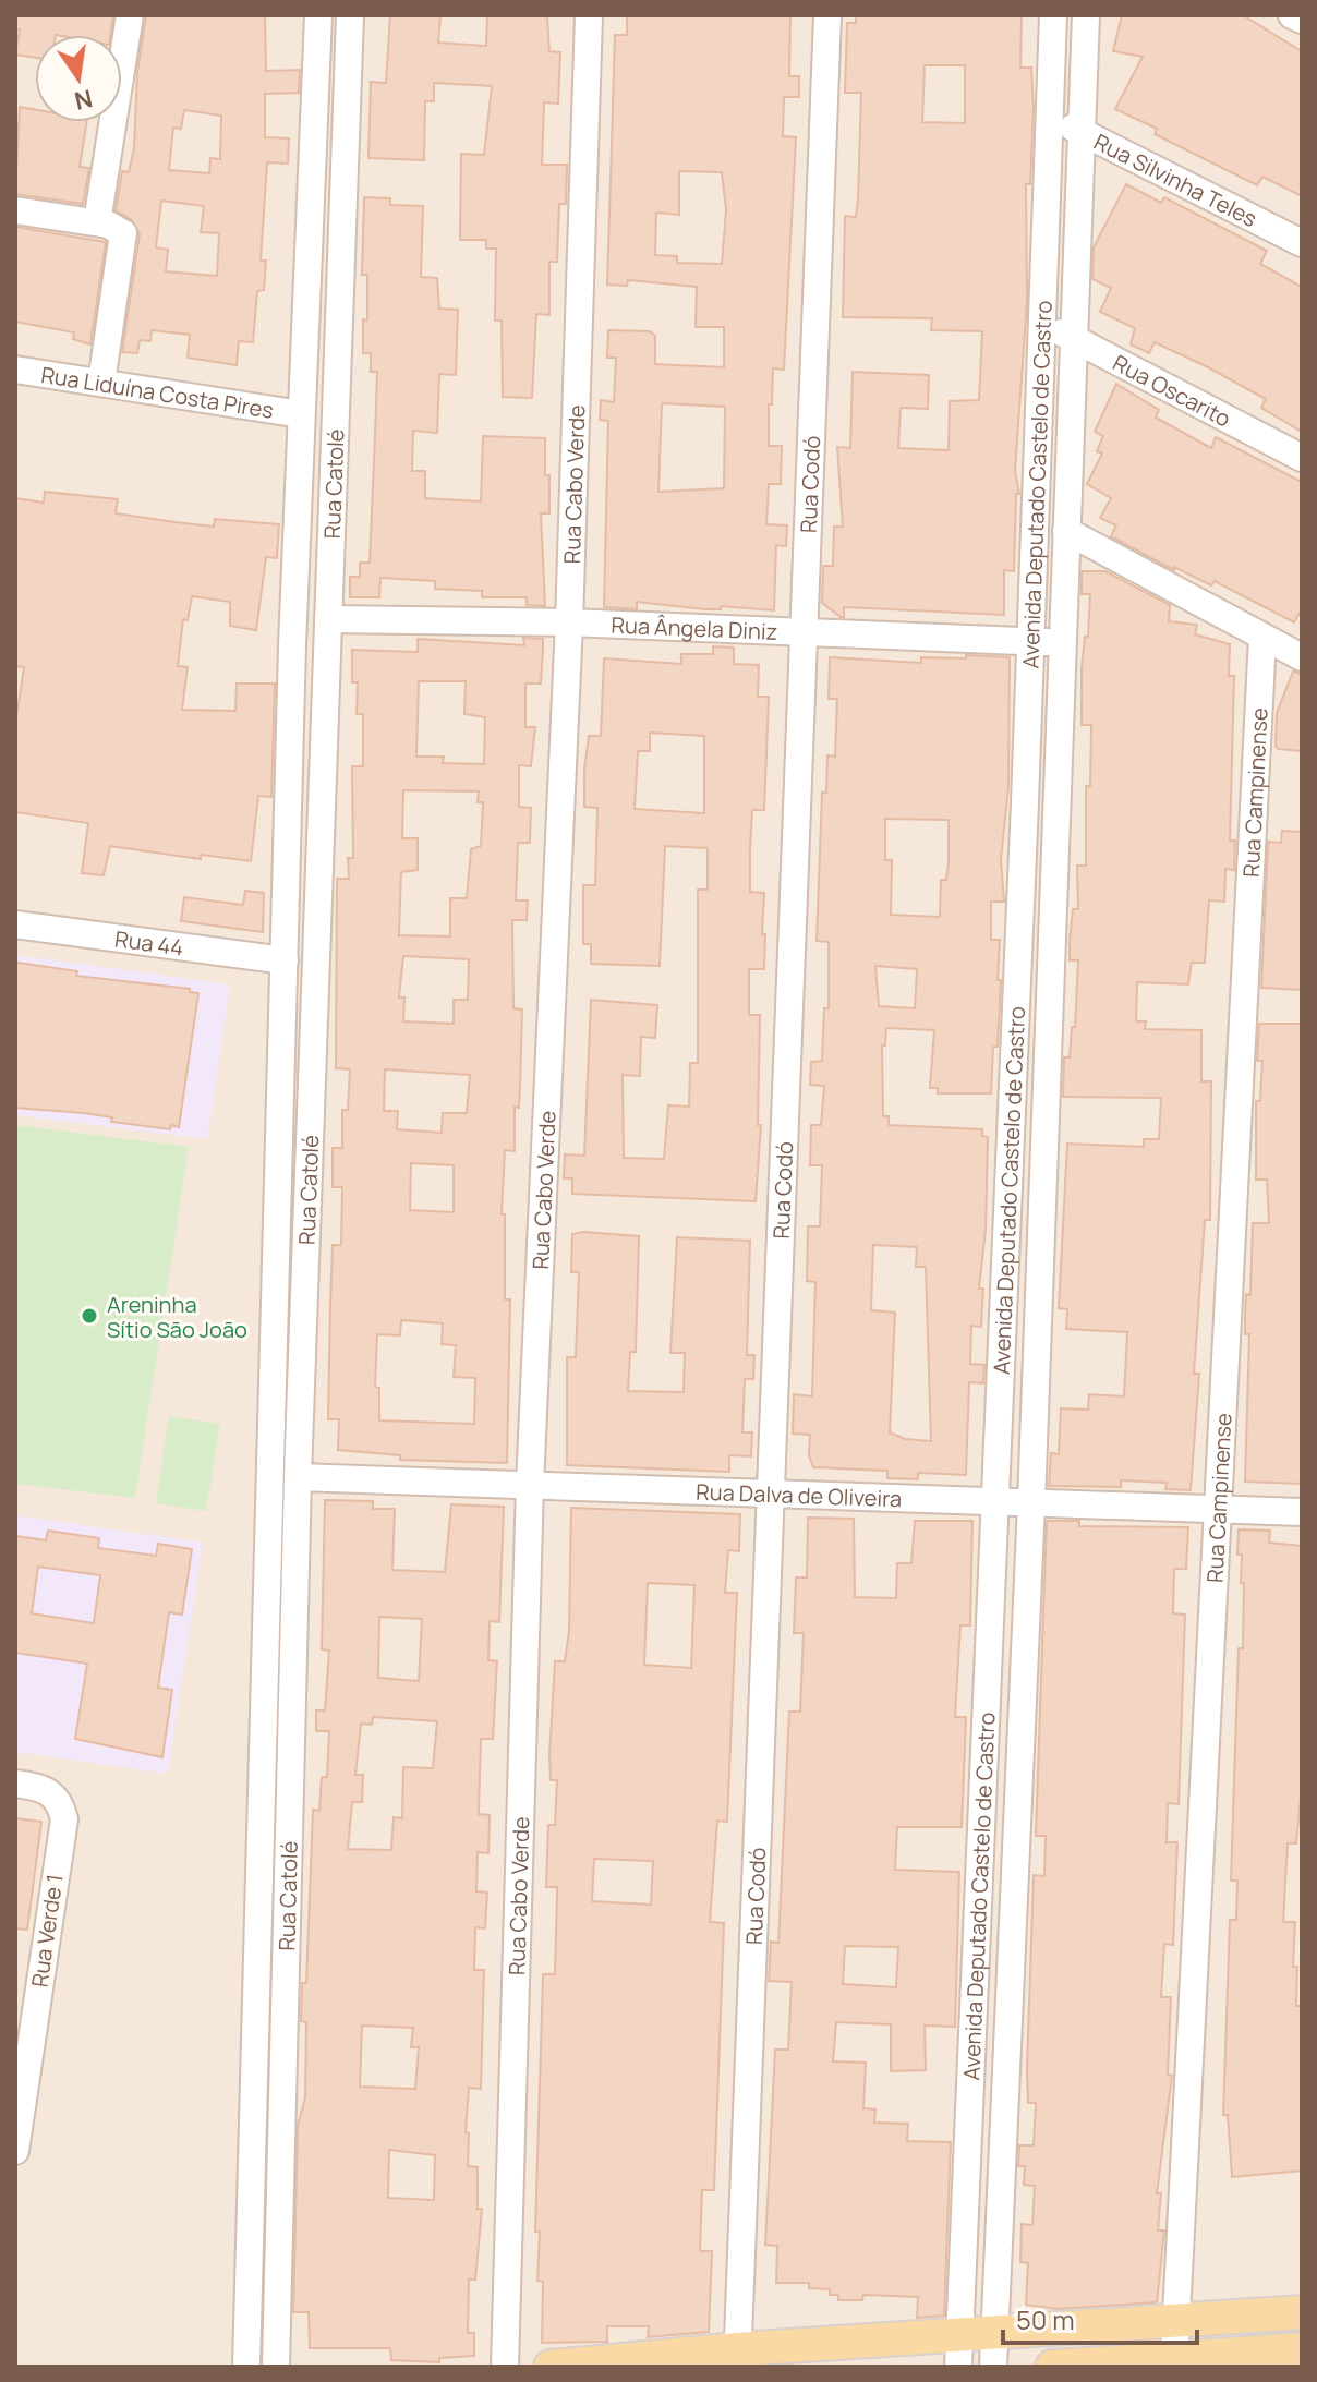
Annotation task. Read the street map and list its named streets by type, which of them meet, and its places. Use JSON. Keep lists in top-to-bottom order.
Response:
{
  "streets": {
    "street": [
      "Rua Silvinha Teles",
      "Rua Oscarito",
      "Rua Liduína Costa Pires",
      "Rua Catolé",
      "Rua Cabo Verde",
      "Rua Codó",
      "Avenida Deputado Castelo de Castro",
      "Rua Ângela Diniz",
      "Rua Campinense",
      "Rua 44",
      "Rua Dalva de Oliveira",
      "Rua Verde 1"
    ]
  },
  "crossings": [
    ["Rua Silvinha Teles", "Avenida Deputado Castelo de Castro"],
    ["Rua Oscarito", "Avenida Deputado Castelo de Castro"],
    ["Rua Liduína Costa Pires", "Rua Catolé"],
    ["Rua Catolé", "Rua Ângela Diniz"],
    ["Rua Catolé", "Rua 44"],
    ["Rua Catolé", "Rua Dalva de Oliveira"],
    ["Rua Cabo Verde", "Rua Ângela Diniz"],
    ["Rua Cabo Verde", "Rua Dalva de Oliveira"],
    ["Rua Codó", "Rua Ângela Diniz"],
    ["Rua Codó", "Rua Dalva de Oliveira"],
    ["Avenida Deputado Castelo de Castro", "Rua Ângela Diniz"],
    ["Avenida Deputado Castelo de Castro", "Rua Dalva de Oliveira"],
    ["Rua Campinense", "Rua Dalva de Oliveira"]
  ],
  "places": ["Areninha Sítio São João"],
  "scale_bar": "50 m",
  "north": "bottom"
}
